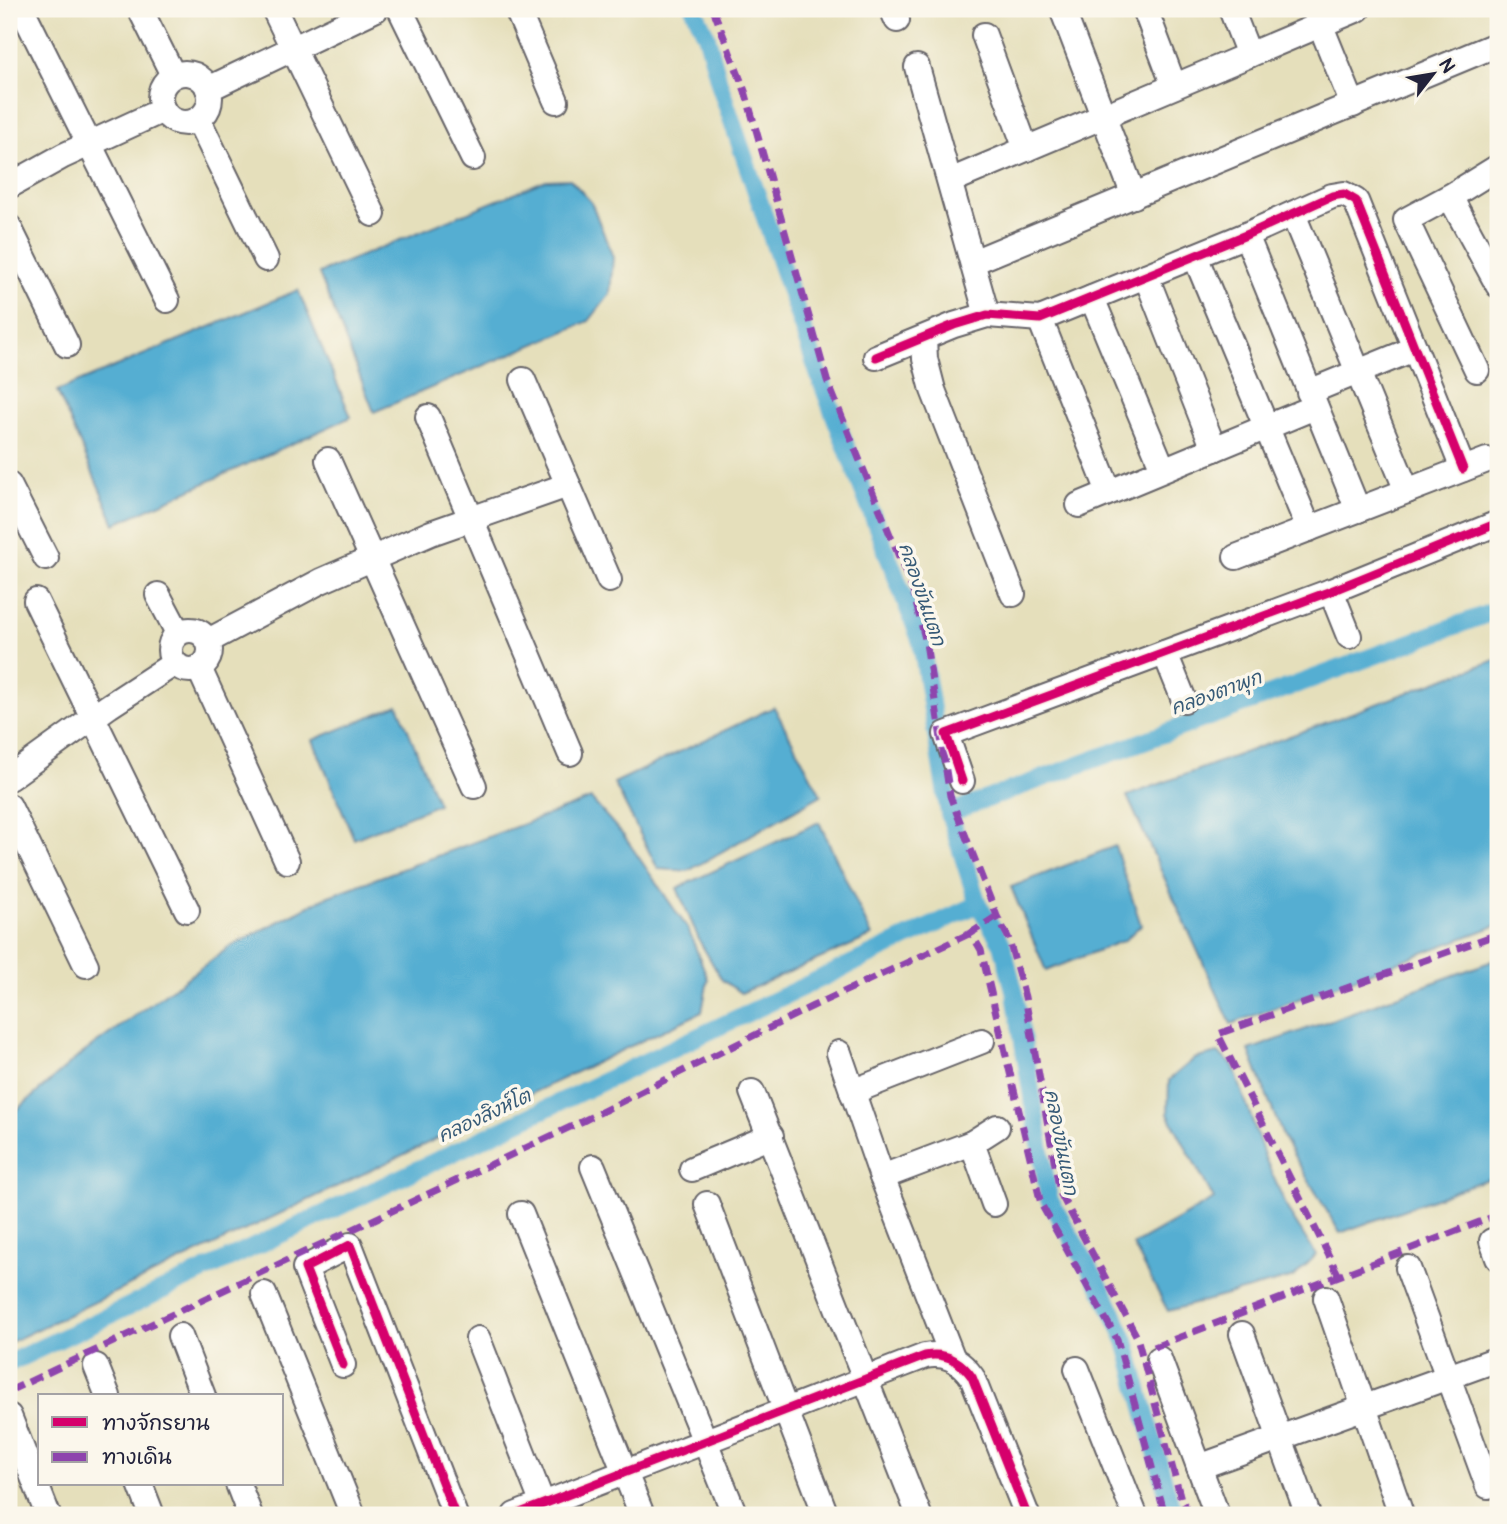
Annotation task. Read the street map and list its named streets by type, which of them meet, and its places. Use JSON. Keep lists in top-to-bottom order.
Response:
{
  "water": ["คลองขันแตก", "คลองตาพุก", "คลองสิงห์โต"],
  "legend": ["ทางจักรยาน", "ทางเดิน"],
  "north": "top right"
}
